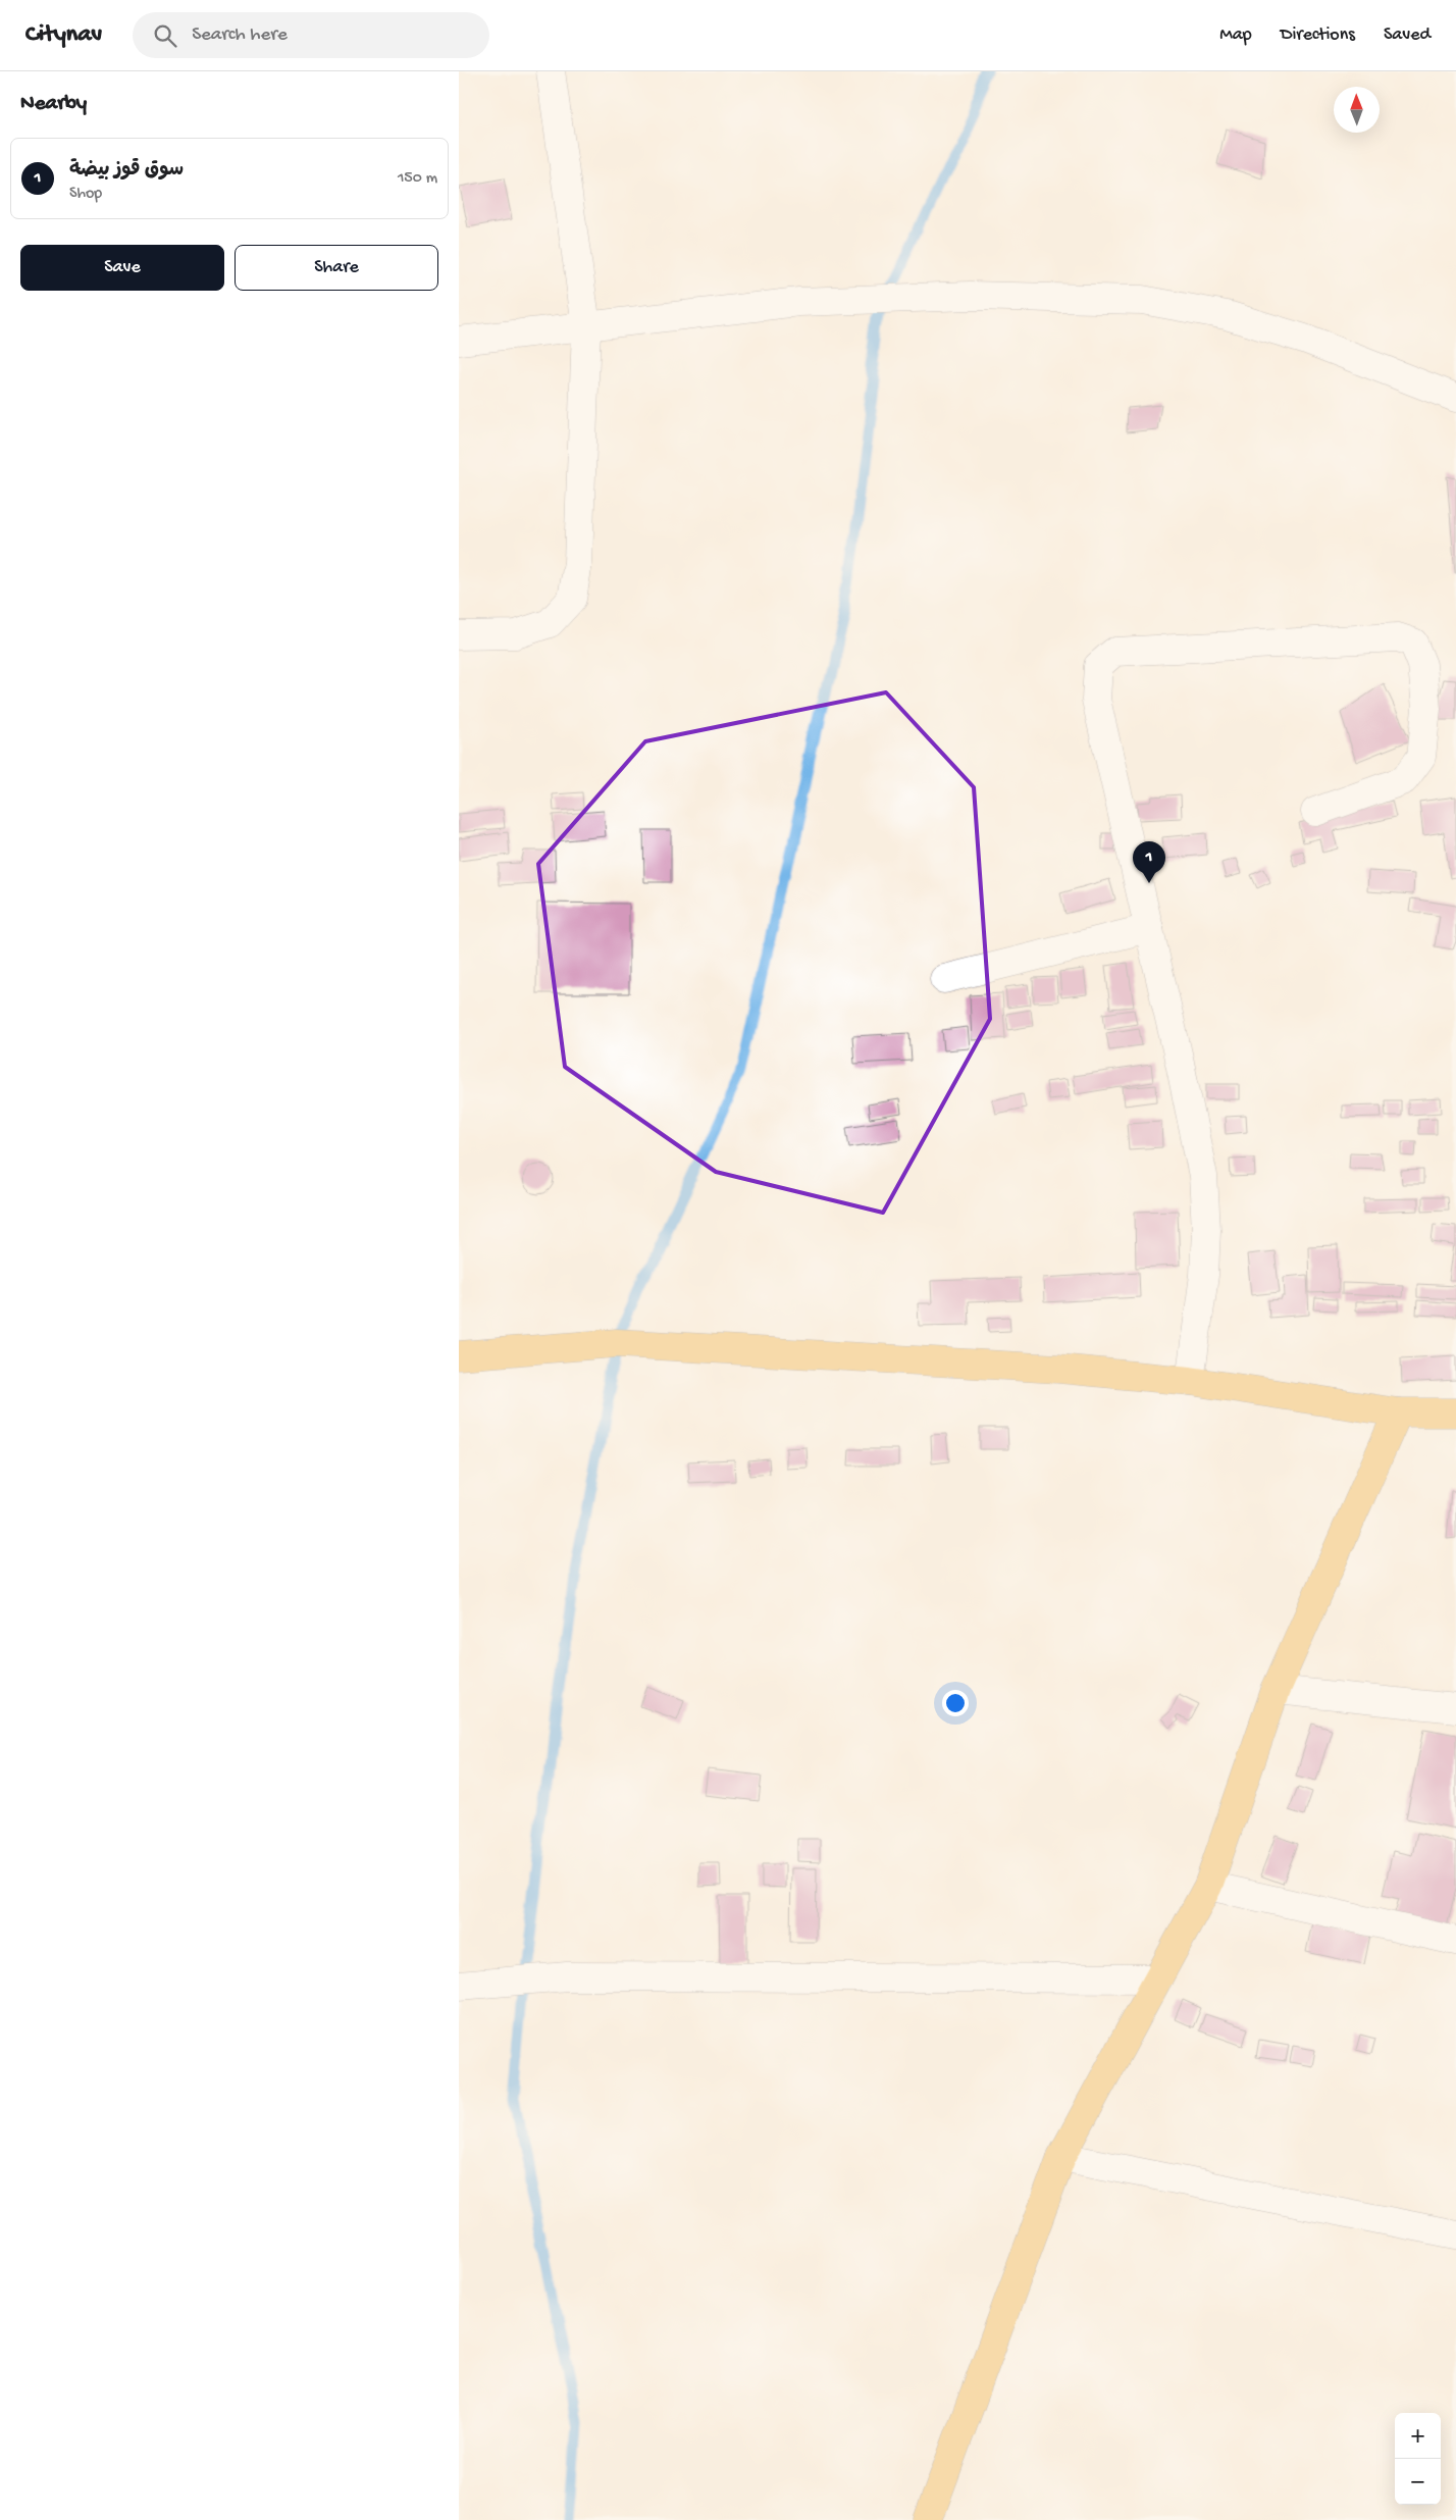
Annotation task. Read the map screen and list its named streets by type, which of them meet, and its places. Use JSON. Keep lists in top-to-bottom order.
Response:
{
  "north": "top",
  "page": {
    "header": "Citynav",
    "search": "Search here",
    "nav": ["Map", "Directions", "Saved"],
    "heading": "Nearby",
    "list": [
      {
        "mark": "1",
        "name": "سوق قوز بيضة",
        "note": "Shop",
        "value": "150 m"
      }
    ],
    "buttons": ["Save", "Share"],
    "pins": "1",
    "map_buttons": ["+", "−"]
  }
}
